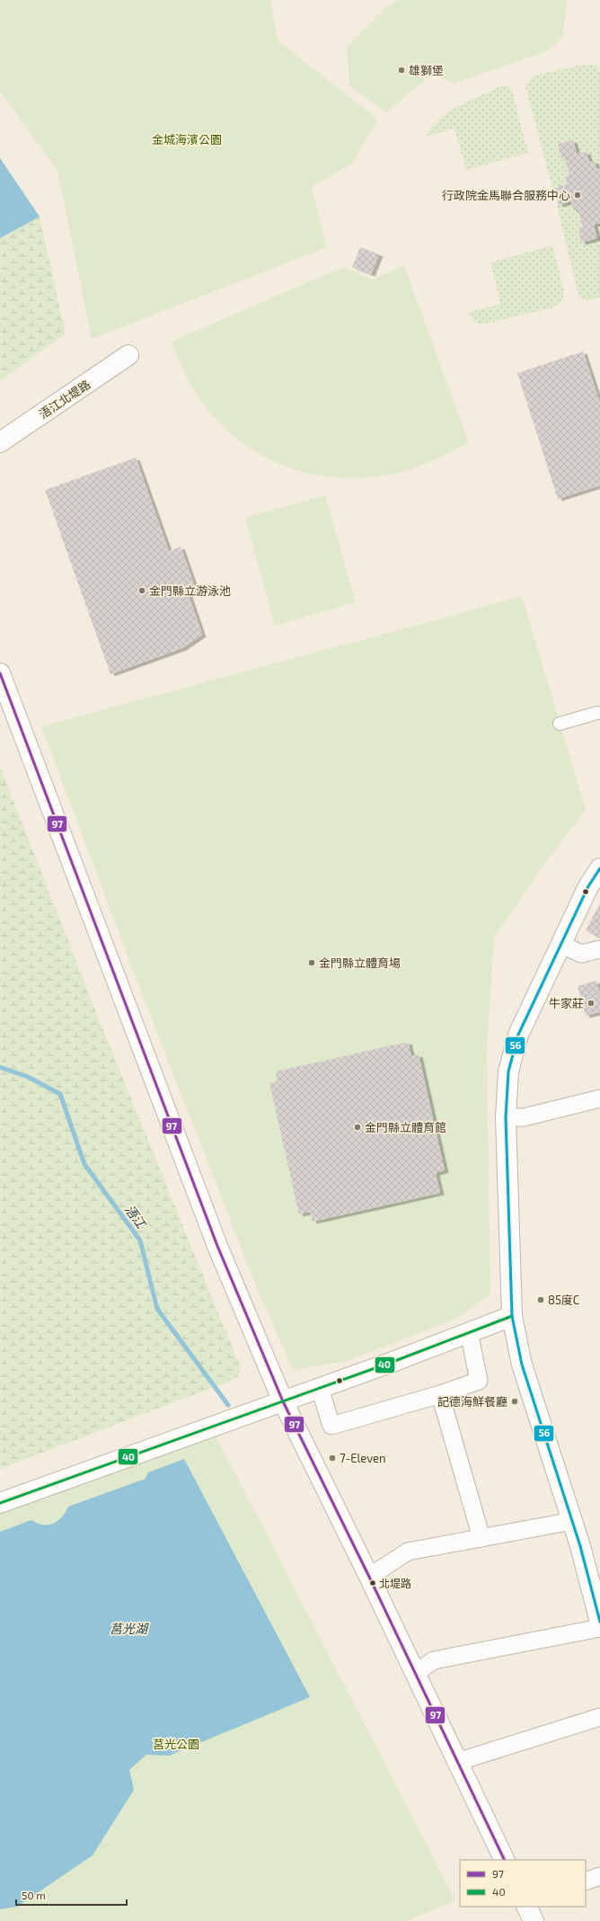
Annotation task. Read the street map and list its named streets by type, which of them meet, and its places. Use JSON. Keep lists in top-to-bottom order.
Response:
{
  "streets": {
    "street": ["浯江北堤路"]
  },
  "water": ["浯江", "莒光湖"],
  "parks": ["金城海濱公園", "莒光公園"],
  "places": [
    "雄獅堡",
    "行政院金馬聯合服務中心",
    "金門縣立游泳池",
    "金門縣立體育場",
    "牛家莊",
    "金門縣立體育館",
    "85度C",
    "記德海鮮餐廳",
    "7-Eleven",
    "北堤路"
  ],
  "lines": ["transit line 97", "transit line 56", "transit line 40"],
  "legend": ["97", "40"],
  "scale_bar": "50 m"
}
